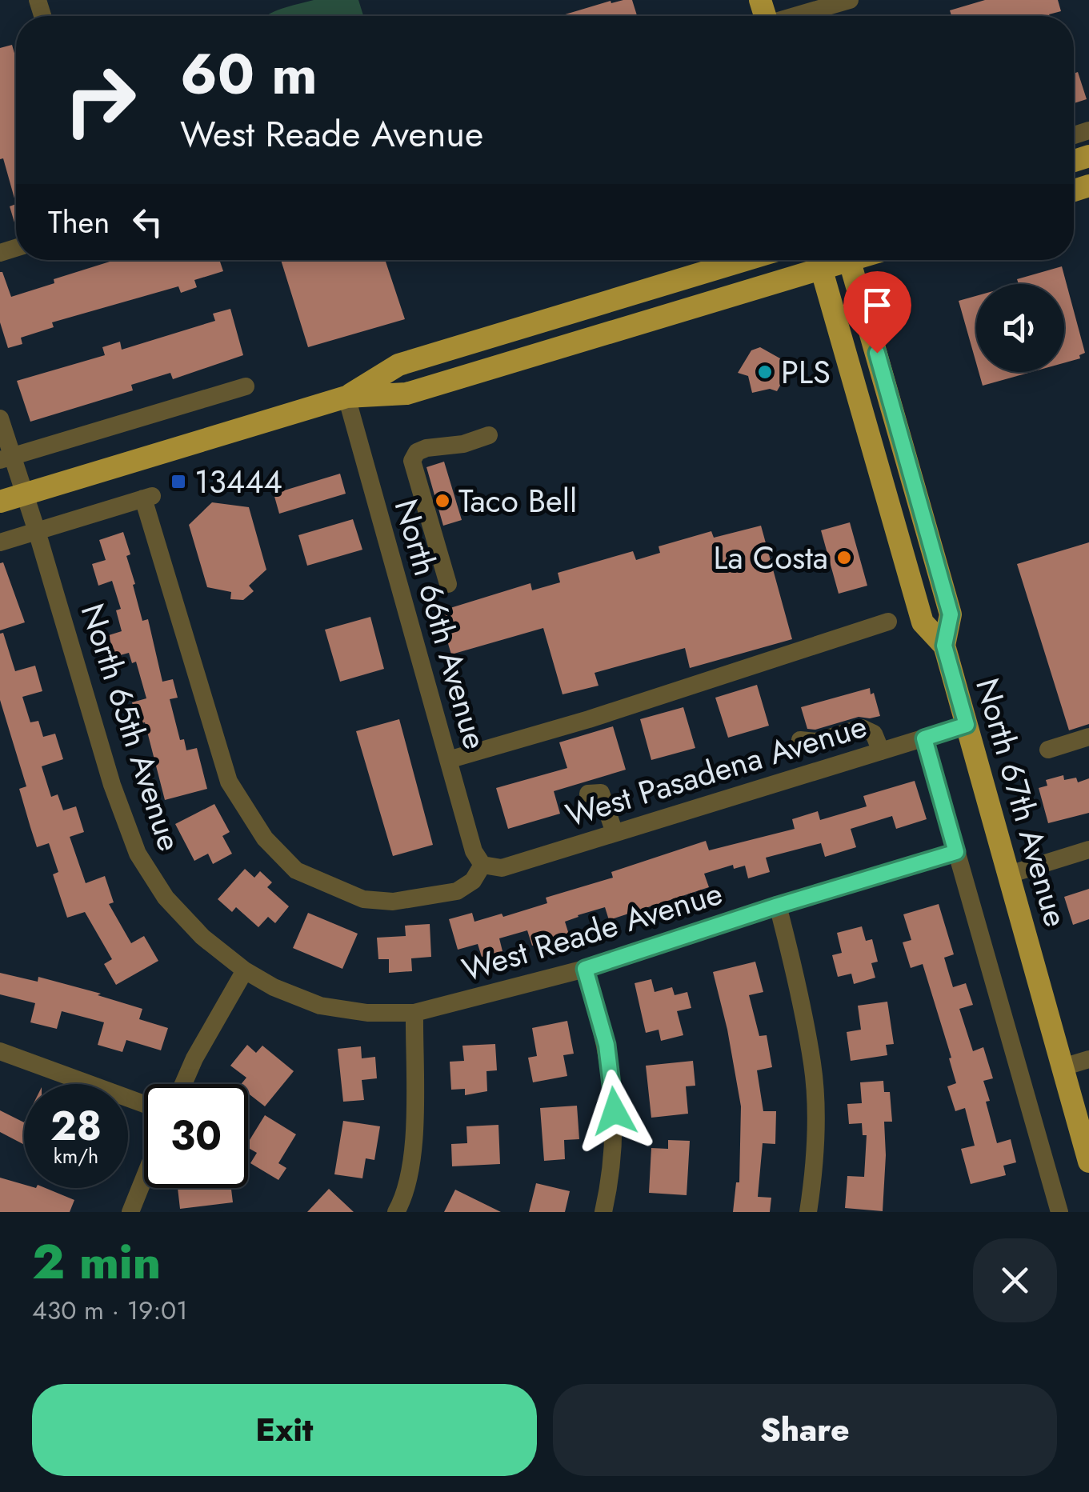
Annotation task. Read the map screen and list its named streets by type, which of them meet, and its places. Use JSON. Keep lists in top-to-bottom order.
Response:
{
  "streets": {
    "main road": ["North 67th Avenue"],
    "street": [
      "North 66th Avenue",
      "North 65th Avenue",
      "West Pasadena Avenue",
      "West Reade Avenue"
    ]
  },
  "crossings": [
    ["North 66th Avenue", "West Pasadena Avenue"],
    ["North 65th Avenue", "West Reade Avenue"],
    ["West Pasadena Avenue", "North 67th Avenue"]
  ],
  "places": {
    "other": ["PLS", "Taco Bell", "La Costa"],
    "transit": ["13444"]
  },
  "page": {
    "turn": ["60 m", "West Reade Avenue"],
    "then": "Then",
    "speed": "28 km/h",
    "limit": "30",
    "heading": ["2 min", "430 m · 19:01"],
    "buttons": ["Exit", "Share"]
  }
}
